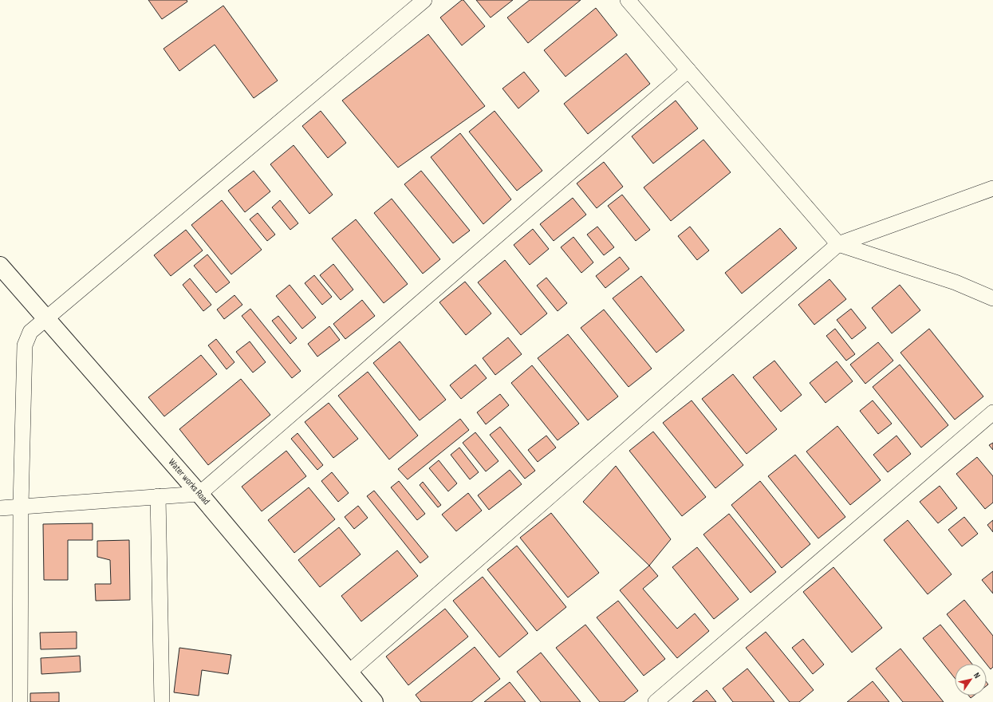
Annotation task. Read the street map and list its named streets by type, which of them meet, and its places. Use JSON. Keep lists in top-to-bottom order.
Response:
{
  "streets": {
    "street": ["Water works Road"]
  },
  "north": "top right"
}
